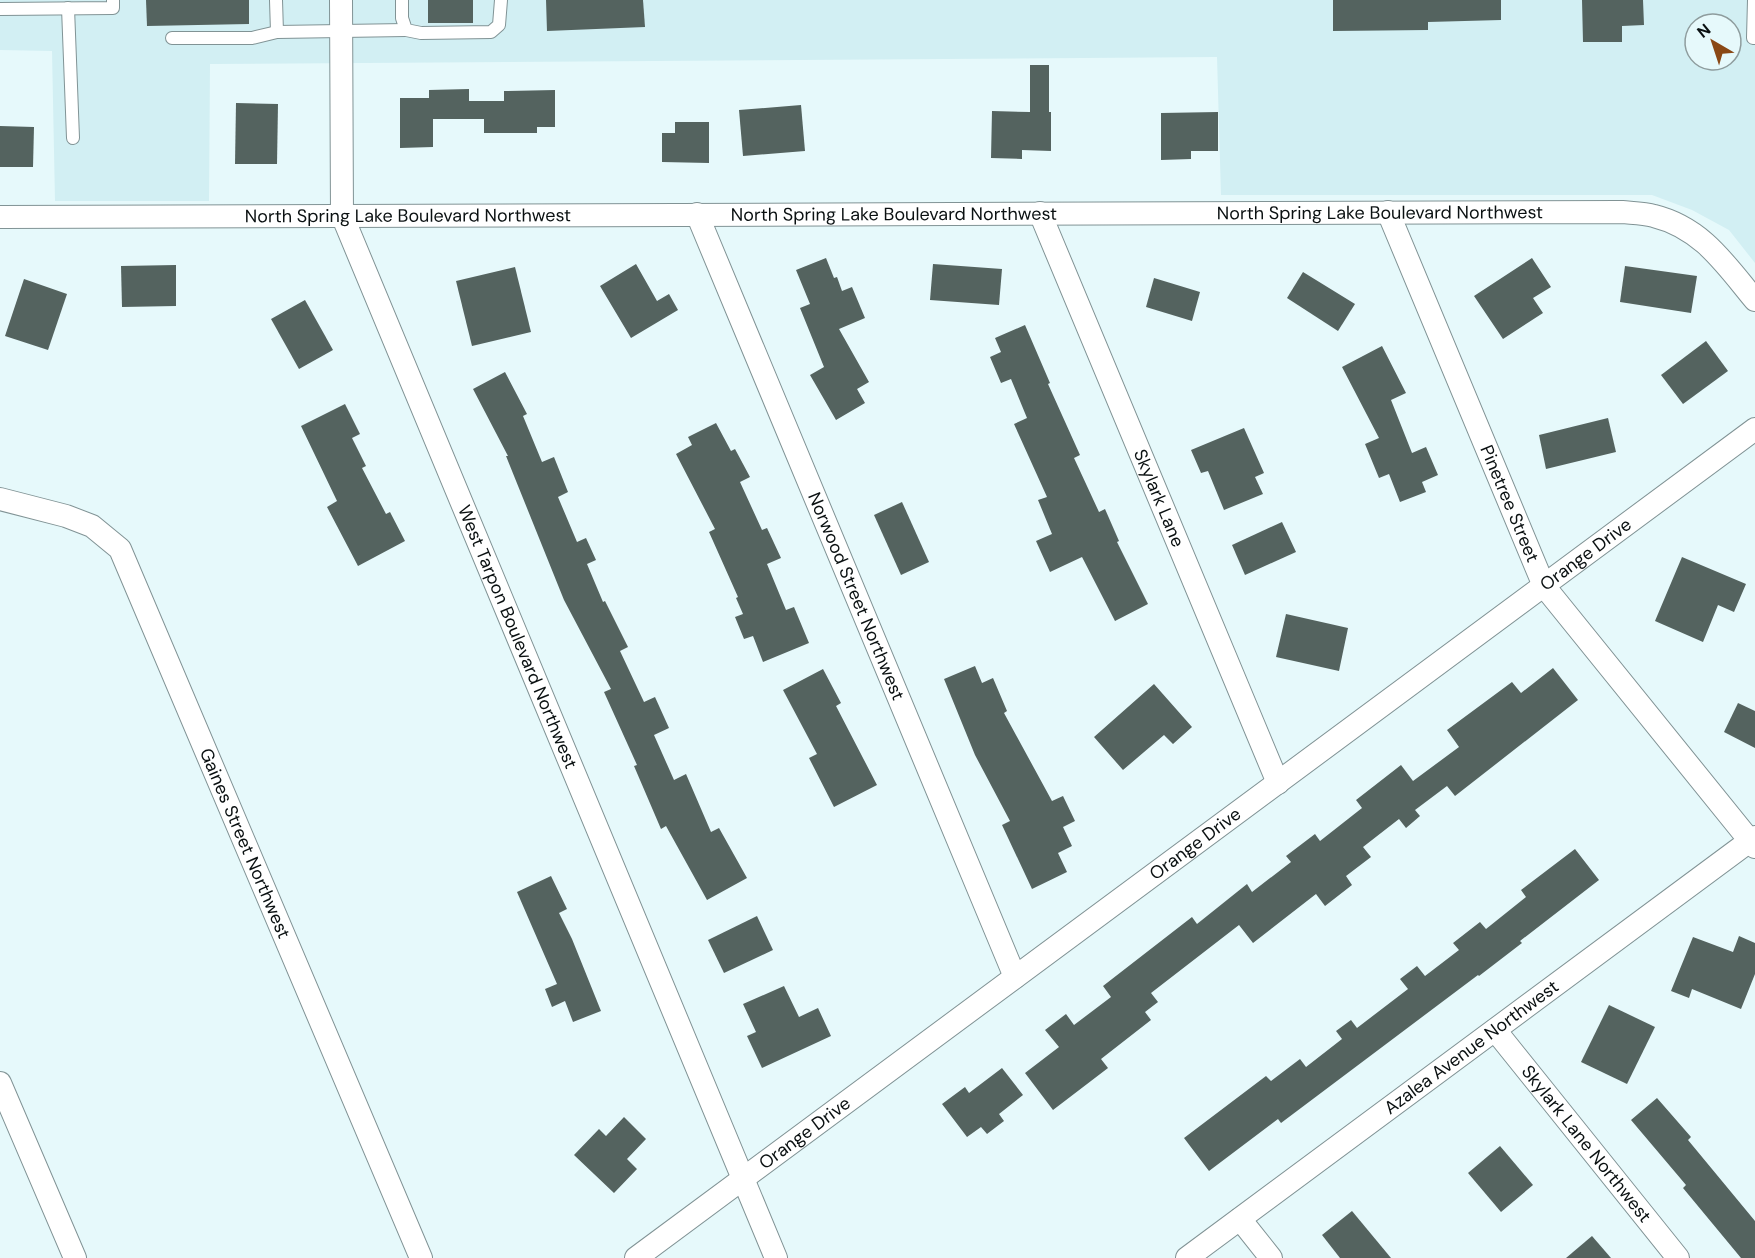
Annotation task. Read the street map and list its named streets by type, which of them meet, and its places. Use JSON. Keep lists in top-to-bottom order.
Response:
{
  "streets": {
    "street": [
      "North Spring Lake Boulevard Northwest",
      "Skylark Lane",
      "Pinetree Street",
      "Orange Drive",
      "Norwood Street Northwest",
      "West Tarpon Boulevard Northwest",
      "Gaines Street Northwest",
      "Azalea Avenue Northwest",
      "Skylark Lane Northwest"
    ]
  },
  "crossings": [
    ["North Spring Lake Boulevard Northwest", "Skylark Lane"],
    ["North Spring Lake Boulevard Northwest", "Pinetree Street"],
    ["North Spring Lake Boulevard Northwest", "Norwood Street Northwest"],
    ["North Spring Lake Boulevard Northwest", "West Tarpon Boulevard Northwest"],
    ["Skylark Lane", "Orange Drive"],
    ["Pinetree Street", "Orange Drive"],
    ["Pinetree Street", "Azalea Avenue Northwest"],
    ["Orange Drive", "Norwood Street Northwest"],
    ["Orange Drive", "West Tarpon Boulevard Northwest"],
    ["Azalea Avenue Northwest", "Skylark Lane Northwest"]
  ],
  "north": "top left"
}
